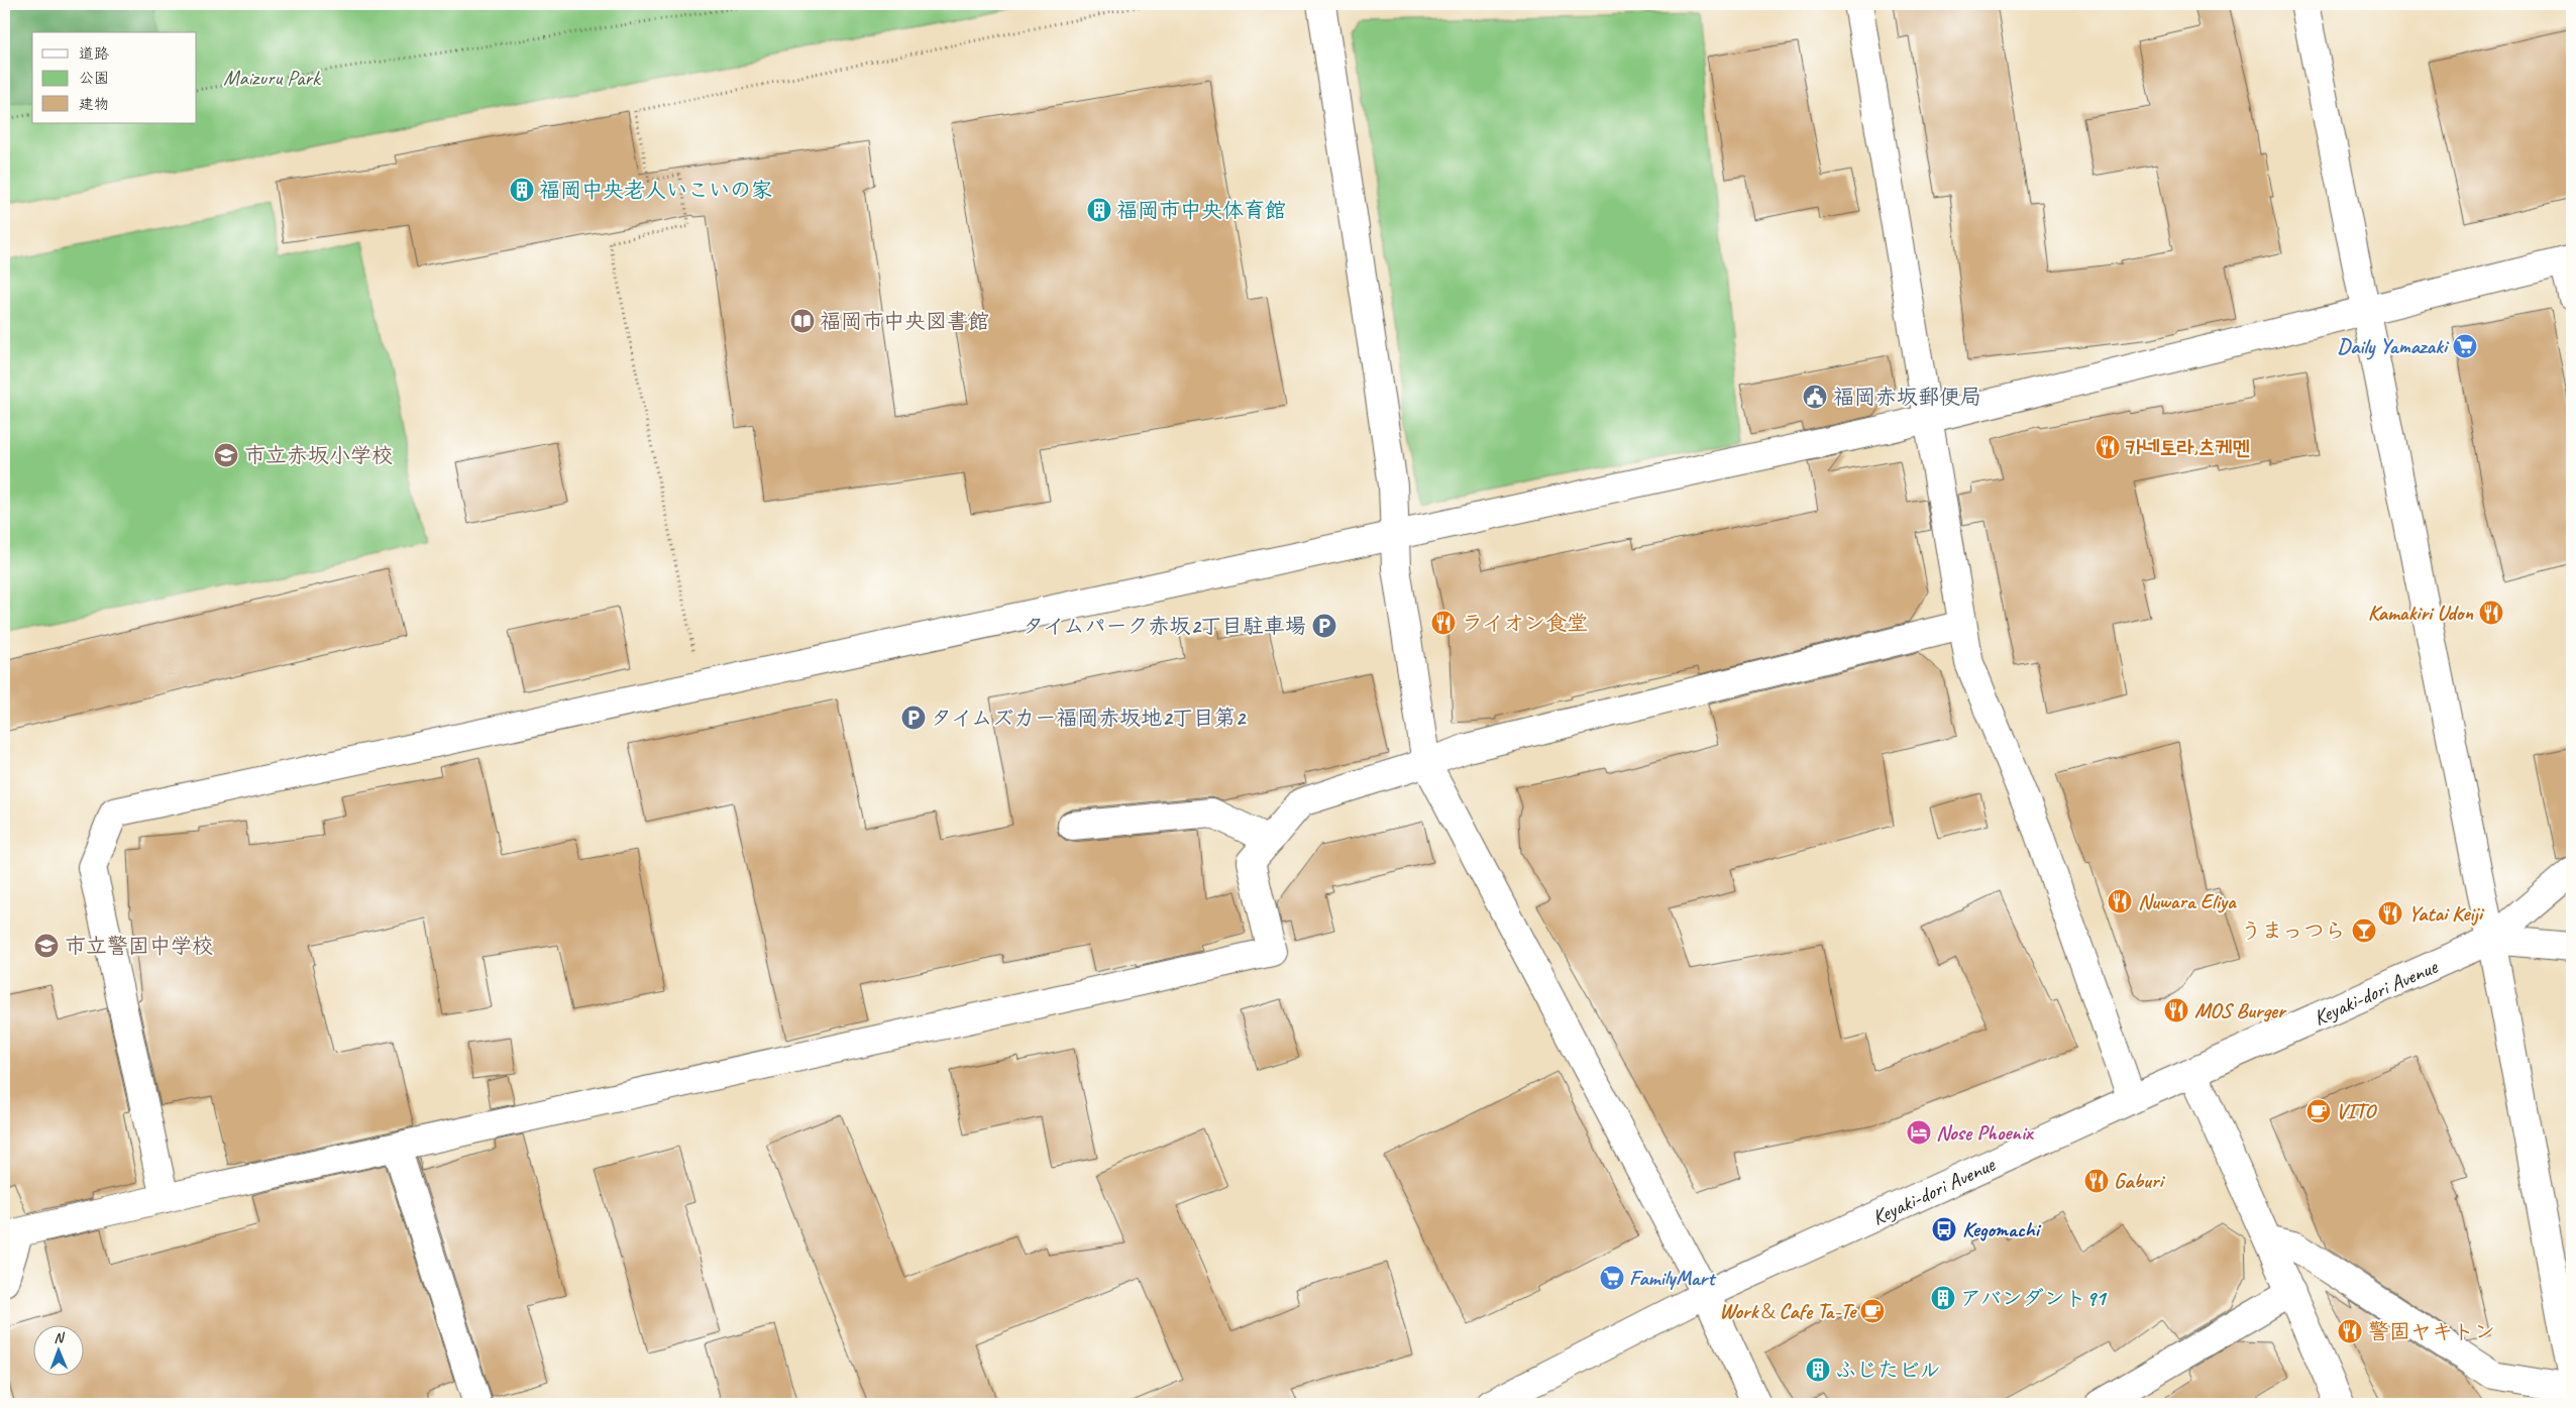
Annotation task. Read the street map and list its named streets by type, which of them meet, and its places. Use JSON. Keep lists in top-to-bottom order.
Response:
{
  "streets": {
    "main road": ["Keyaki-dori Avenue"]
  },
  "parks": ["Maizuru Park"],
  "places": {
    "building": [
      "福岡中央老人いこいの家",
      "福岡市中央体育館",
      "アバンダント91",
      "ふじたビル"
    ],
    "library": ["福岡市中央図書館"],
    "supermarket": ["Daily Yamazaki", "FamilyMart"],
    "public building": ["福岡赤坂郵便局"],
    "restaurant": [
      "카네토라,츠케멘",
      "Kamakiri Udon",
      "ライオン食堂",
      "Nuwara Eliya",
      "Yatai Keiji",
      "MOS Burger",
      "Gaburi",
      "警固ヤキトン"
    ],
    "school or university": ["市立赤坂小学校", "市立警固中学校"],
    "parking": ["タイムパーク赤坂2丁目駐車場", "タイムズカー福岡赤坂地2丁目第2"],
    "bar": ["うまっつら"],
    "cafe": ["VITO", "Work＆Cafe Ta-Te"],
    "hotel": ["Nose Phoenix"],
    "bus stop": ["Kegomachi"]
  },
  "legend": ["道路", "公園", "建物"],
  "north": "top"
}
